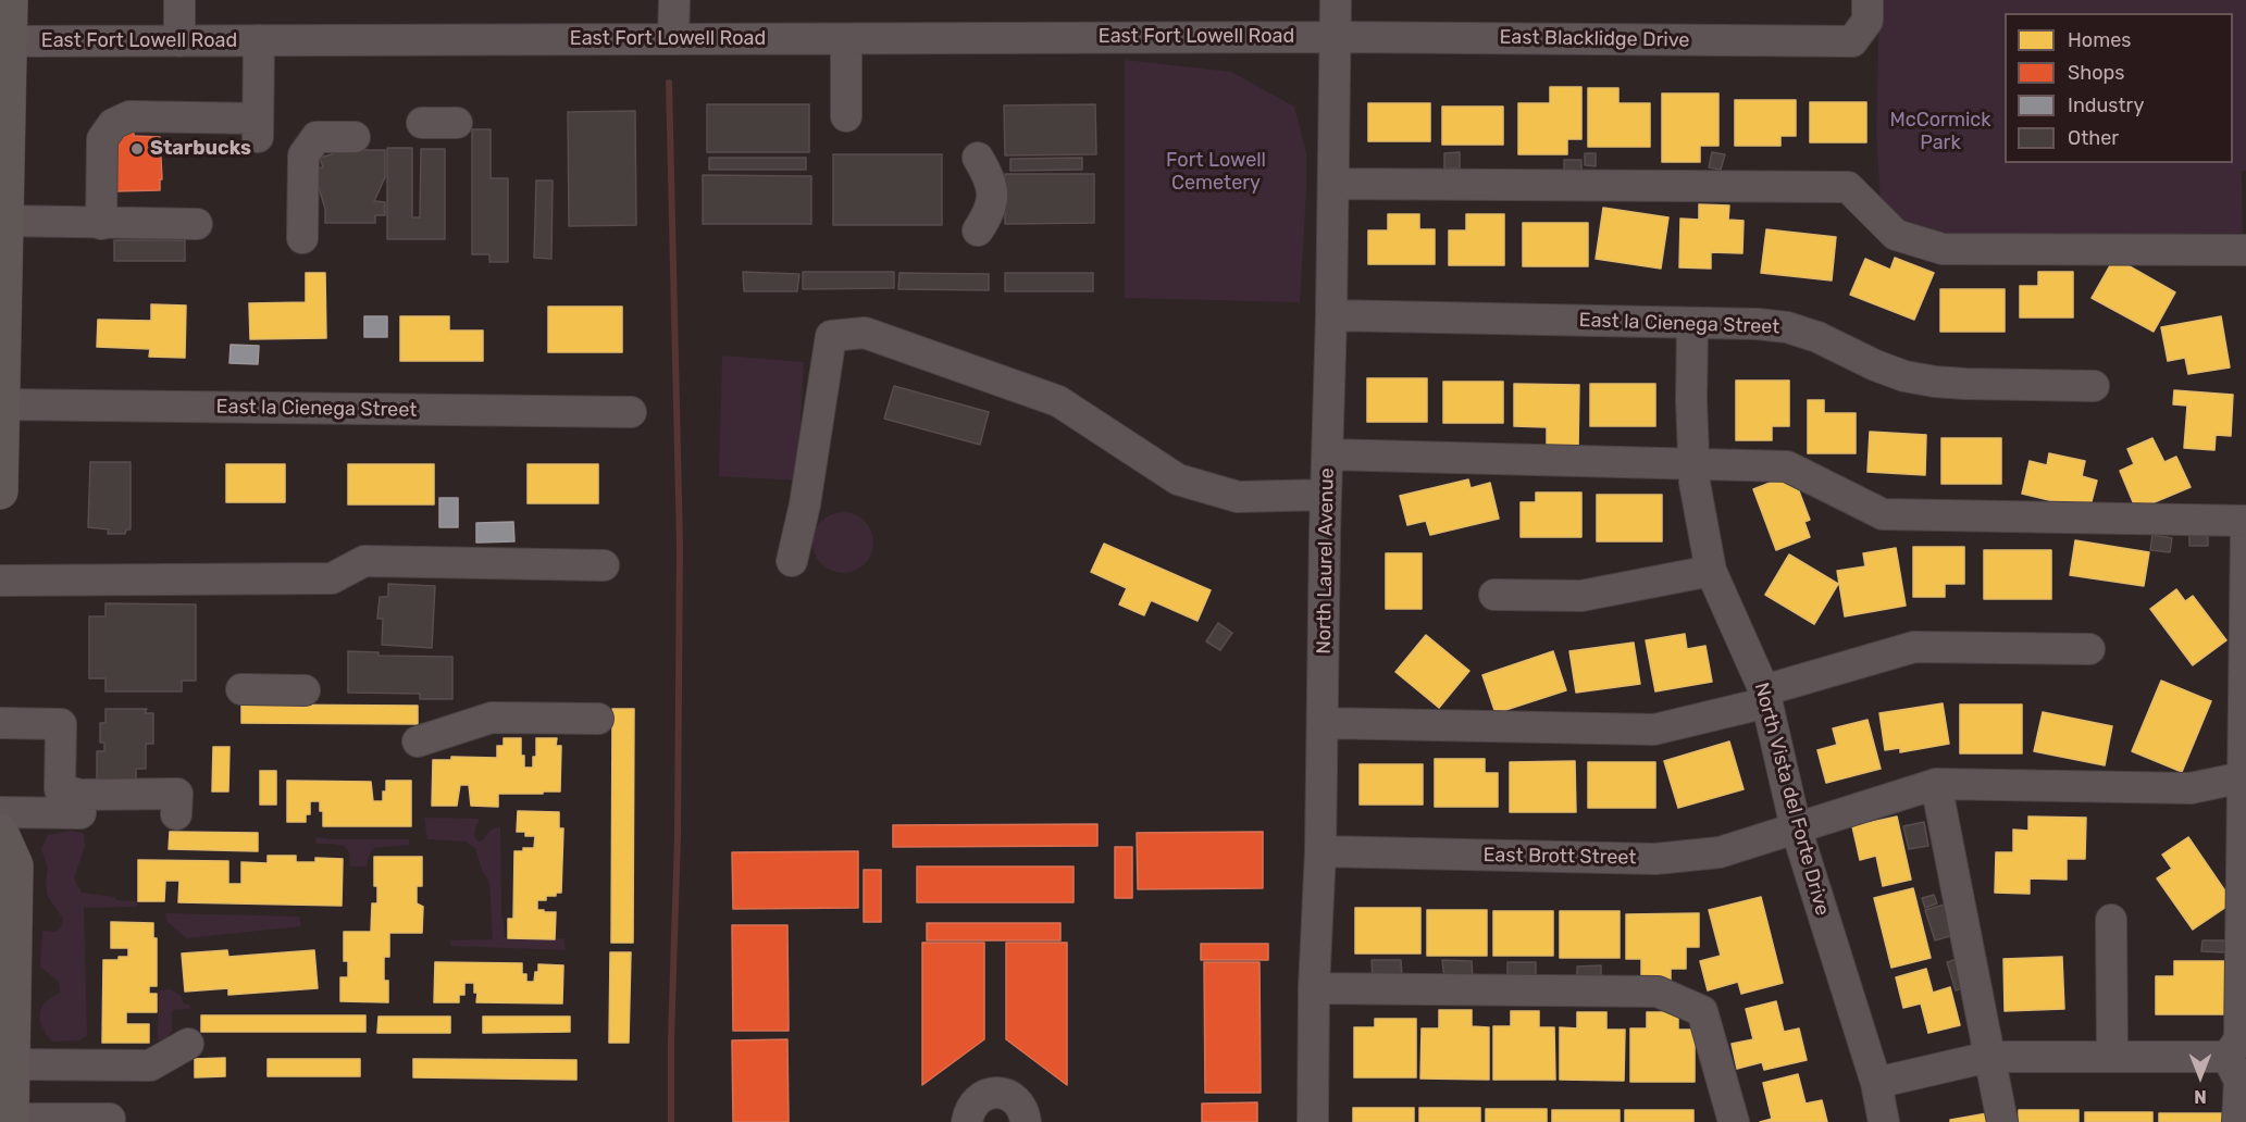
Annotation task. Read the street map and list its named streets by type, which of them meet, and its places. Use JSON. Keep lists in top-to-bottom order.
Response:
{
  "streets": {
    "street": [
      "East Fort Lowell Road",
      "East Blacklidge Drive",
      "East la Cienega Street",
      "North Laurel Avenue",
      "North Vista del Forte Drive",
      "East Brott Street"
    ]
  },
  "crossings": [
    ["East Fort Lowell Road", "East Blacklidge Drive"],
    ["East Fort Lowell Road", "North Laurel Avenue"],
    ["East Blacklidge Drive", "North Laurel Avenue"],
    ["East la Cienega Street", "North Laurel Avenue"],
    ["East la Cienega Street", "North Vista del Forte Drive"],
    ["North Laurel Avenue", "East Brott Street"],
    ["North Vista del Forte Drive", "East Brott Street"]
  ],
  "parks": ["McCormick Park", "Fort Lowell Cemetery"],
  "places": ["Starbucks"],
  "legend": [
    "Homes",
    "Shops",
    "Industry",
    "Other"
  ],
  "north": "bottom"
}
